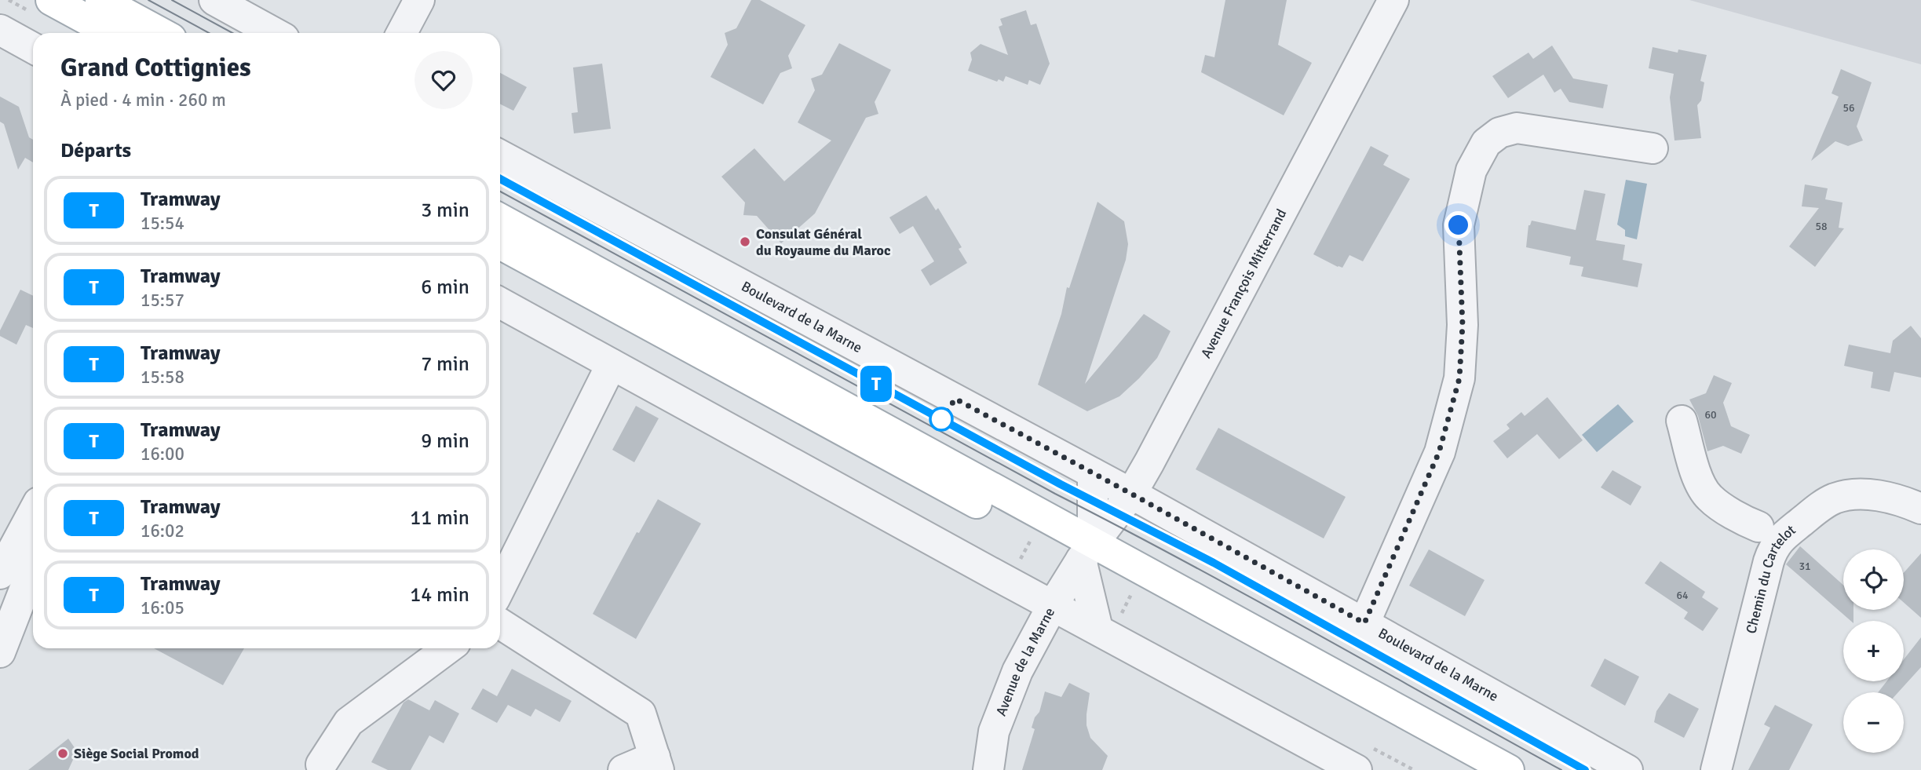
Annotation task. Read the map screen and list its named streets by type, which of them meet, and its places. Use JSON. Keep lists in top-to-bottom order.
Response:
{
  "streets": {
    "street": [
      "Avenue François Mitterrand",
      "Boulevard de la Marne",
      "Chemin du Cartelot",
      "Avenue de la Marne"
    ]
  },
  "crossings": [
    ["Avenue François Mitterrand", "Boulevard de la Marne"],
    ["Avenue François Mitterrand", "Avenue de la Marne"]
  ],
  "places": ["Consulat Général du Royaume du Maroc", "Siège Social Promod"],
  "lines": ["tram line T"],
  "house_numbers": [
    "56",
    "58",
    "60",
    "31",
    "64"
  ],
  "page": {
    "on_map": "T",
    "heading": [
      ["Grand Cottignies", "À pied · 4 min · 260 m"],
      "Départs"
    ],
    "list": [
      {
        "mark": "T",
        "name": "Tramway",
        "note": "15:54",
        "value": "3 min"
      },
      {
        "mark": "T",
        "name": "Tramway",
        "note": "15:57",
        "value": "6 min"
      },
      {
        "mark": "T",
        "name": "Tramway",
        "note": "15:58",
        "value": "7 min"
      },
      {
        "mark": "T",
        "name": "Tramway",
        "note": "16:00",
        "value": "9 min"
      },
      {
        "mark": "T",
        "name": "Tramway",
        "note": "16:02",
        "value": "11 min"
      },
      {
        "mark": "T",
        "name": "Tramway",
        "note": "16:05",
        "value": "14 min"
      }
    ],
    "map_buttons": ["+", "−"]
  }
}
